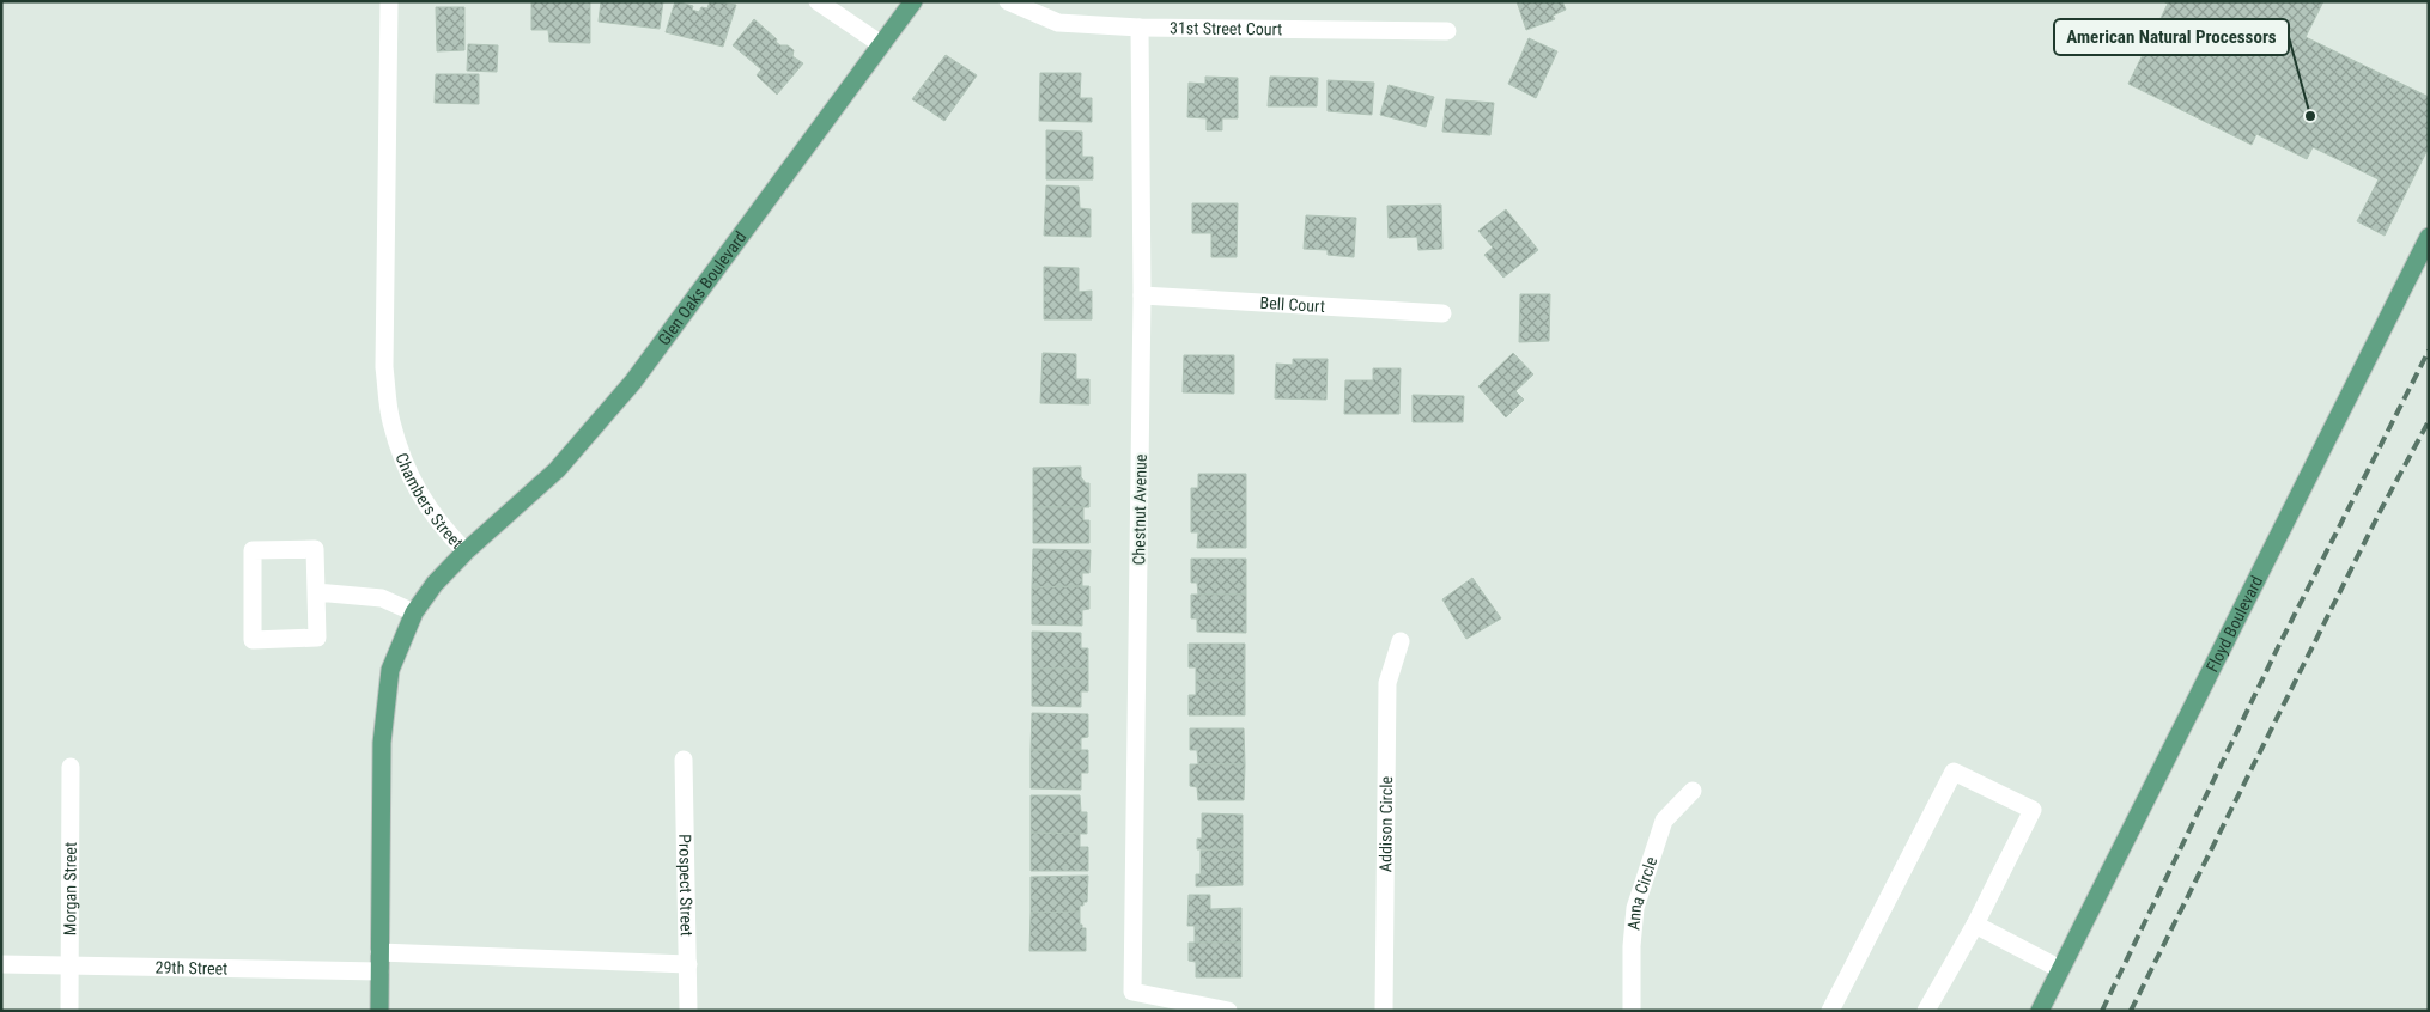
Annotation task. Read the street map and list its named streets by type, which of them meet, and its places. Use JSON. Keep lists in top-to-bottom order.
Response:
{
  "streets": {
    "main road": ["Glen Oaks Boulevard", "Chambers Street", "Floyd Boulevard"],
    "street": [
      "31st Street Court",
      "Bell Court",
      "Chestnut Avenue",
      "Addison Circle",
      "Prospect Street",
      "Morgan Street",
      "Anna Circle",
      "29th Street"
    ]
  },
  "crossings": [
    ["31st Street Court", "Chestnut Avenue"],
    ["Glen Oaks Boulevard", "Chambers Street"],
    ["Bell Court", "Chestnut Avenue"],
    ["Chambers Street", "29th Street"],
    ["Morgan Street", "29th Street"]
  ],
  "places": ["American Natural Processors"]
}
